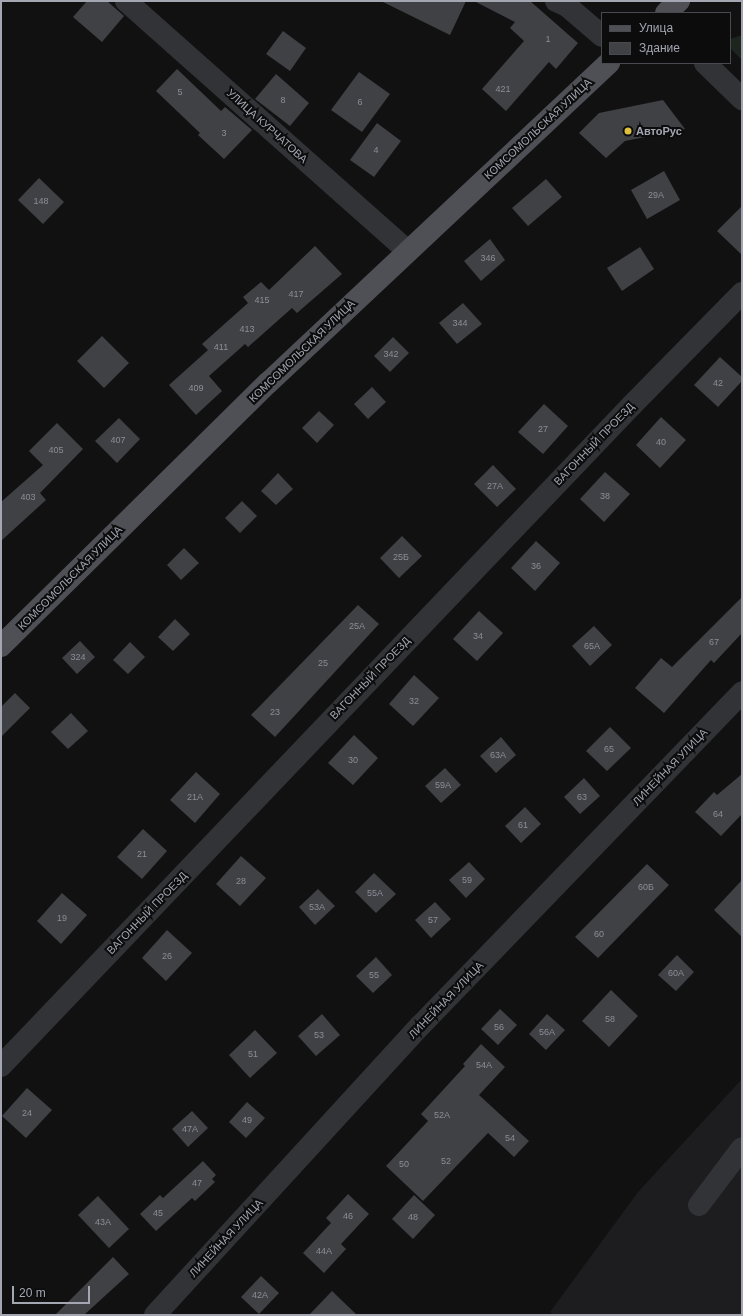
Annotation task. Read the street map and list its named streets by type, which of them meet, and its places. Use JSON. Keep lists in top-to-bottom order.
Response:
{
  "streets": {
    "main road": ["КОМСОМОЛЬСКАЯ УЛИЦА"],
    "street": ["УЛИЦА КУРЧАТОВА", "ВАГОННЫЙ ПРОЕЗД", "ЛИНЕЙНАЯ УЛИЦА"]
  },
  "crossings": [
    ["УЛИЦА КУРЧАТОВА", "КОМСОМОЛЬСКАЯ УЛИЦА"]
  ],
  "places": ["АвтоРус"],
  "house_numbers": [
    "1",
    "421",
    "5",
    "8",
    "6",
    "3",
    "4",
    "29А",
    "148",
    "346",
    "417",
    "415",
    "344",
    "413",
    "411",
    "342",
    "42",
    "409",
    "27",
    "407",
    "40",
    "405",
    "27А",
    "38",
    "403",
    "25Б",
    "36",
    "25А",
    "34",
    "67",
    "65А",
    "324",
    "25",
    "32",
    "23",
    "65",
    "63А",
    "30",
    "59А",
    "21А",
    "63",
    "64",
    "61",
    "21",
    "59",
    "28",
    "60Б",
    "55А",
    "53А",
    "19",
    "57",
    "60",
    "26",
    "60А",
    "55",
    "58",
    "56",
    "56А",
    "53",
    "51",
    "54А",
    "24",
    "52А",
    "49",
    "47А",
    "54",
    "52",
    "50",
    "47",
    "45",
    "46",
    "48",
    "43А",
    "44А",
    "42А"
  ],
  "legend": ["Улица", "Здание"],
  "scale_bar": "20 m"
}
